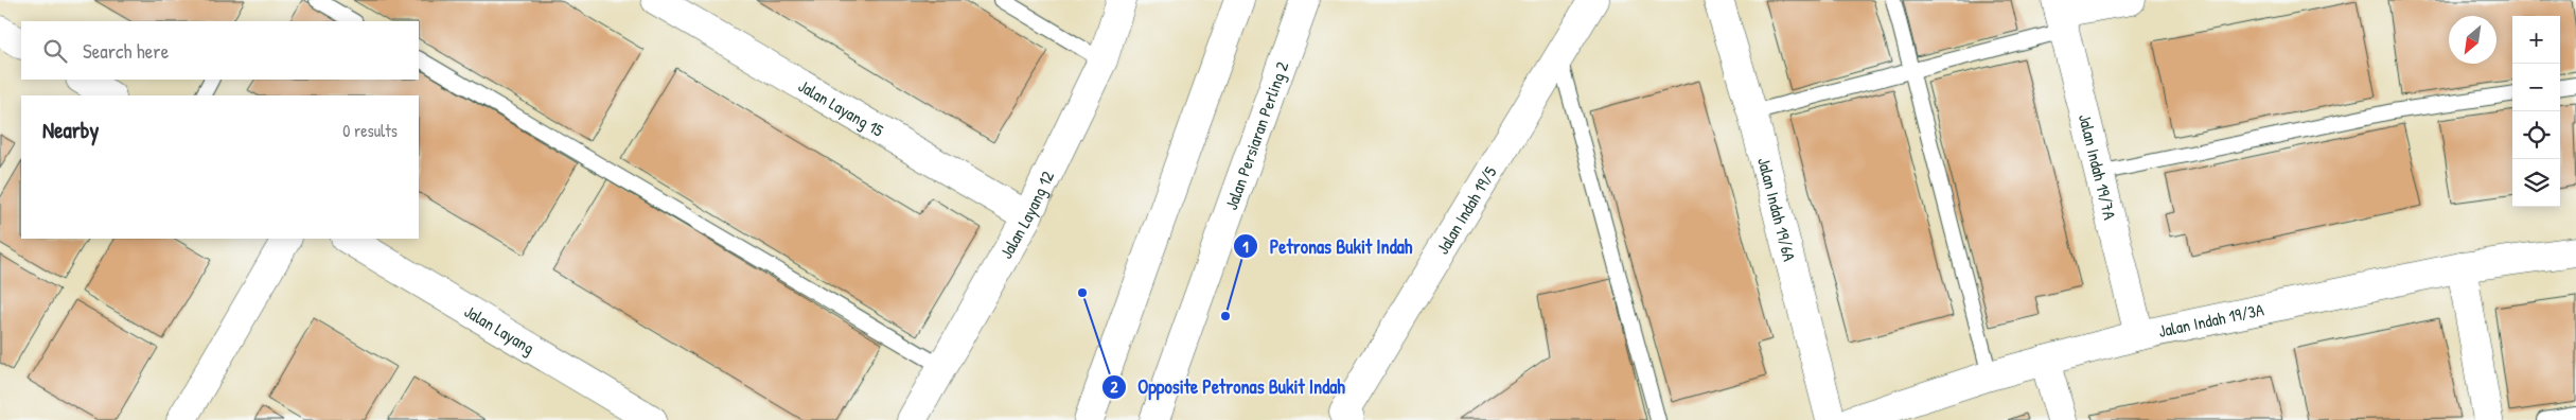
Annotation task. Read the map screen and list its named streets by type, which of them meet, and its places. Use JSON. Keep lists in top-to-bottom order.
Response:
{
  "streets": {
    "street": [
      "Jalan Layang 15",
      "Jalan Persiaran Perling 2",
      "Jalan Indah 19/7A",
      "Jalan Indah 19/6A",
      "Jalan Indah 19/5",
      "Jalan Layang 12",
      "Jalan Indah 19/3A",
      "Jalan Layang"
    ]
  },
  "crossings": [
    ["Jalan Layang 15", "Jalan Layang 12"],
    ["Jalan Indah 19/7A", "Jalan Indah 19/3A"]
  ],
  "places": ["Opposite Petronas Bukit Indah", "Petronas Bukit Indah"],
  "north": "bottom left",
  "page": {
    "map_buttons": ["+", "−"],
    "search": "Search here",
    "heading": ["Nearby", "0 results"]
  }
}
